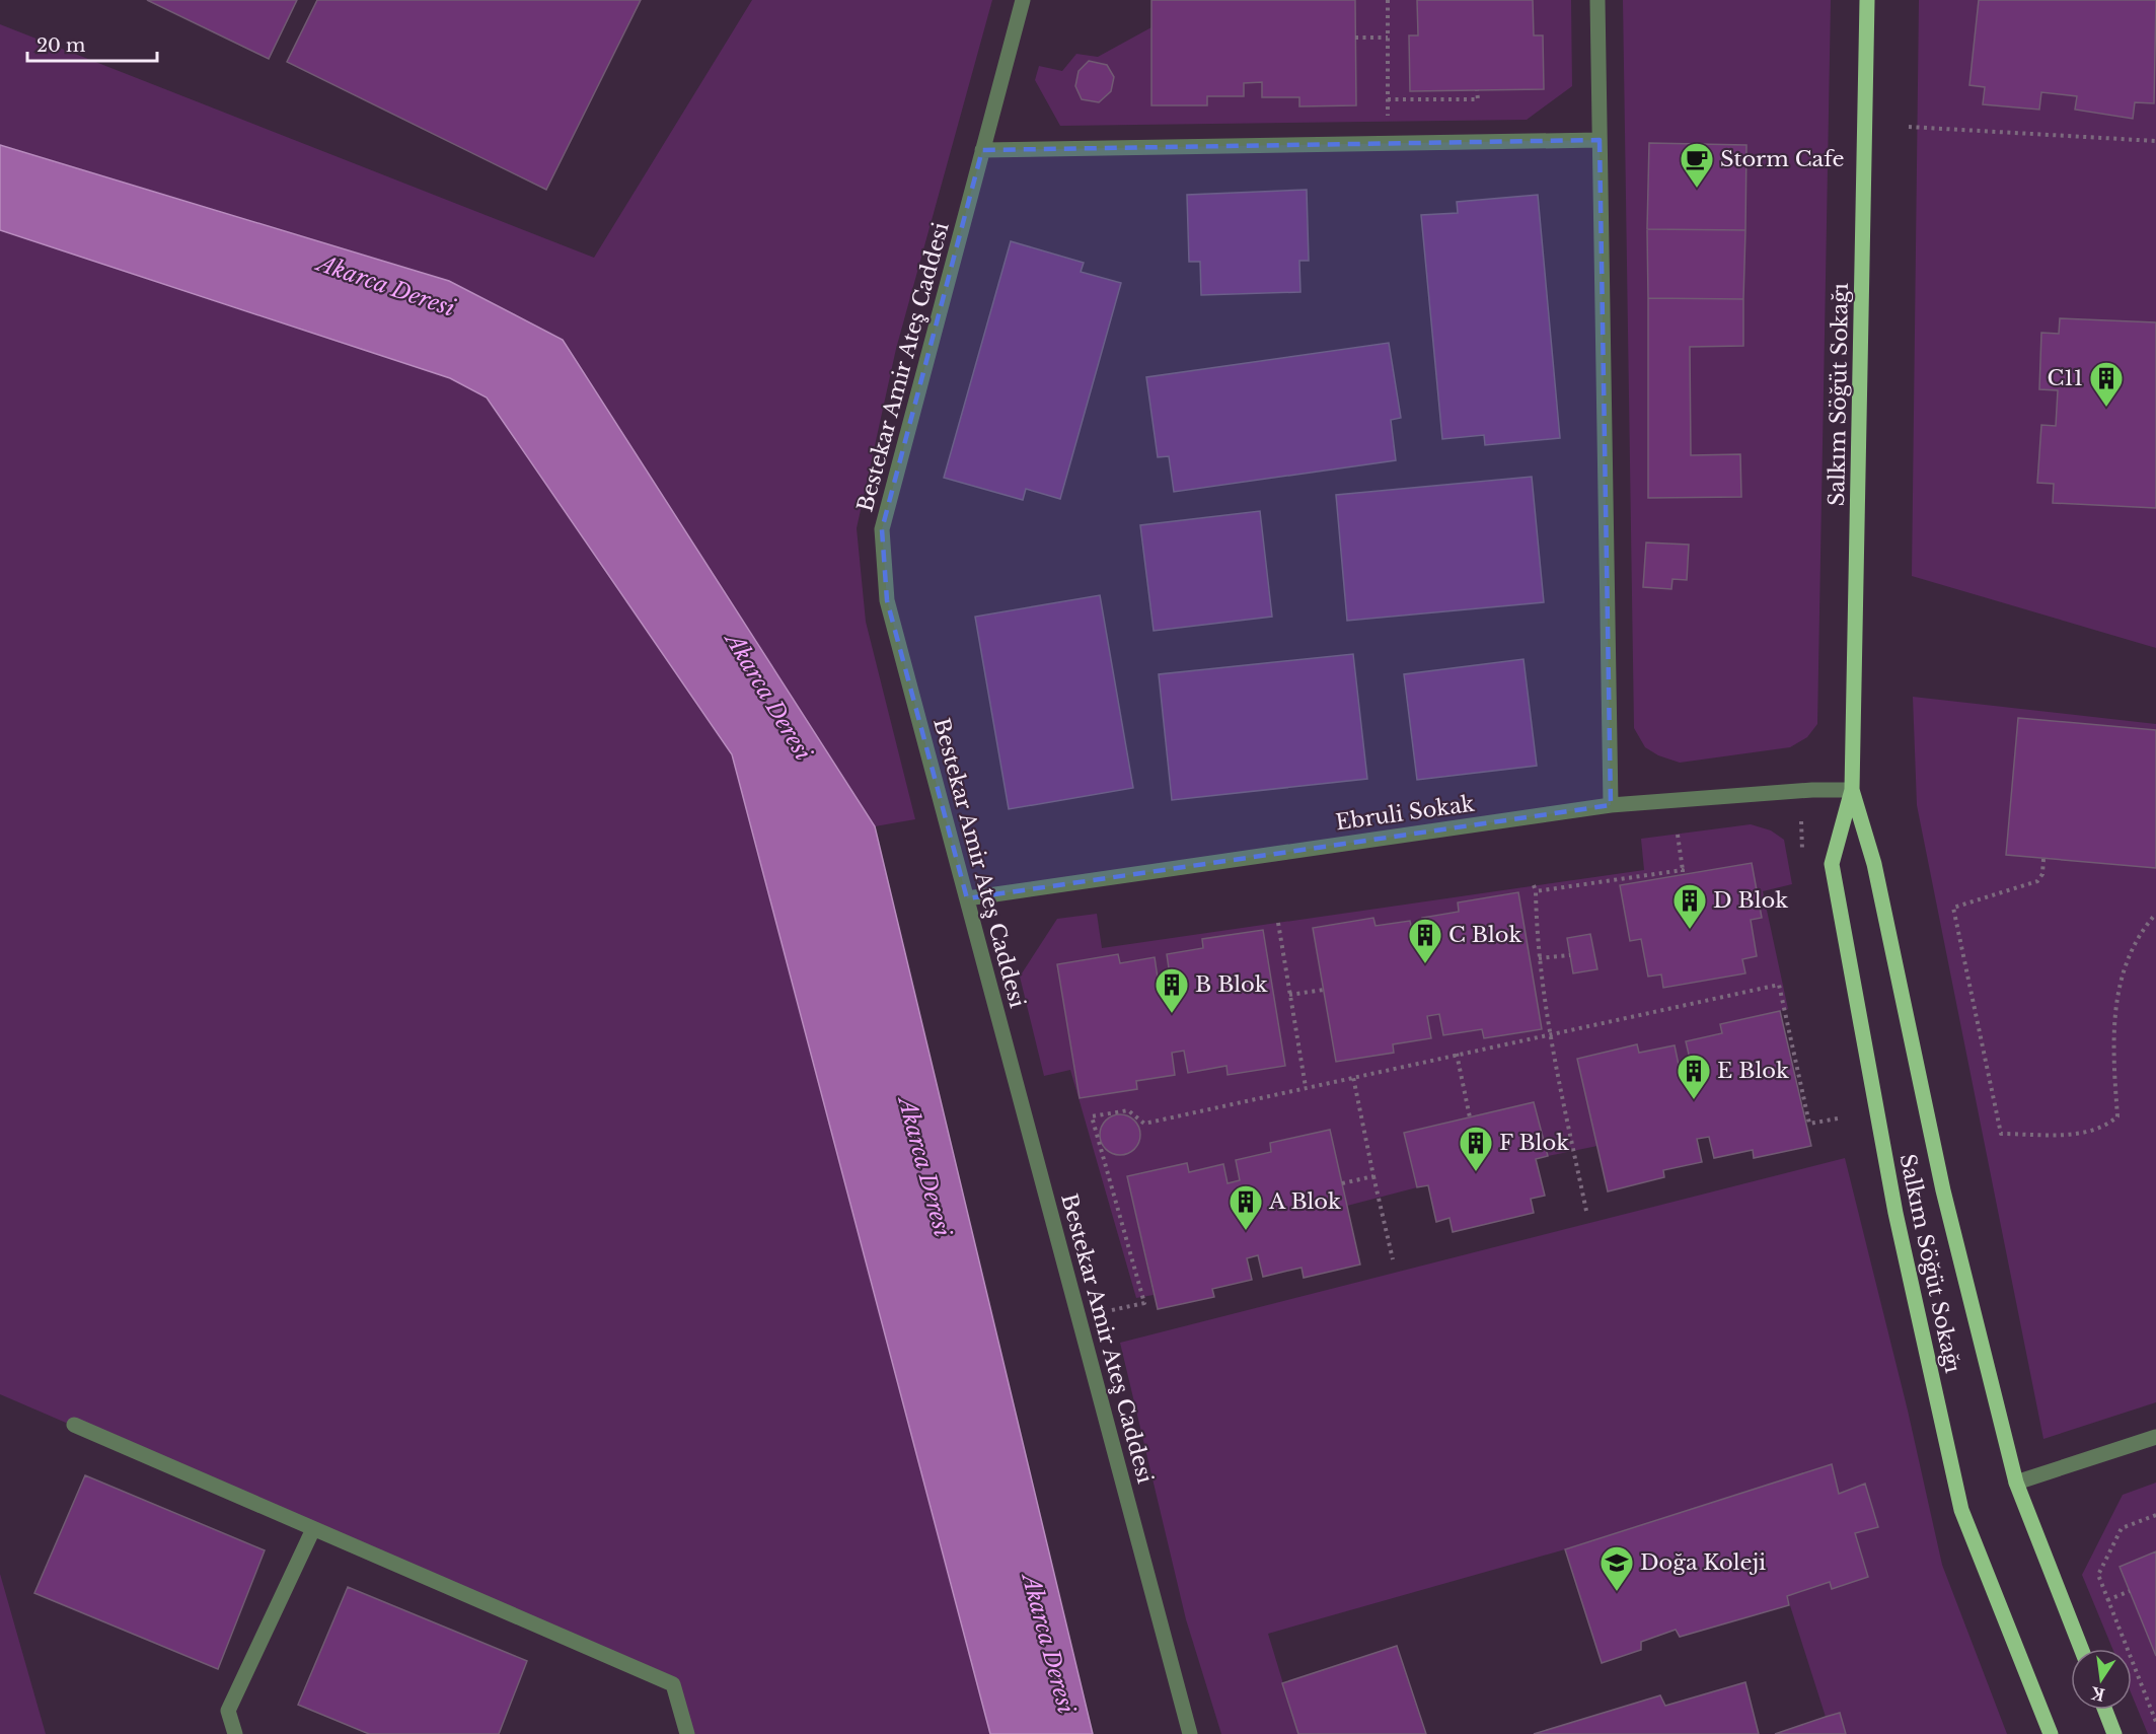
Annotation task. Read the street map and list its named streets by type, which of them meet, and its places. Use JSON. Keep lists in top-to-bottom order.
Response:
{
  "streets": {
    "main road": ["Salkım Söğüt Sokağı"],
    "street": ["Bestekar Amir Ateş Caddesi", "Ebruli Sokak"]
  },
  "crossings": [
    ["Bestekar Amir Ateş Caddesi", "Ebruli Sokak"],
    ["Salkım Söğüt Sokağı", "Ebruli Sokak"]
  ],
  "water": ["Akarca Deresi"],
  "places": {
    "cafe": ["Storm Cafe"],
    "building": [
      "C11",
      "D Blok",
      "C Blok",
      "B Blok",
      "E Blok",
      "F Blok",
      "A Blok"
    ],
    "school or university": ["Doğa Koleji"]
  },
  "scale_bar": "20 m",
  "north": "bottom"
}
